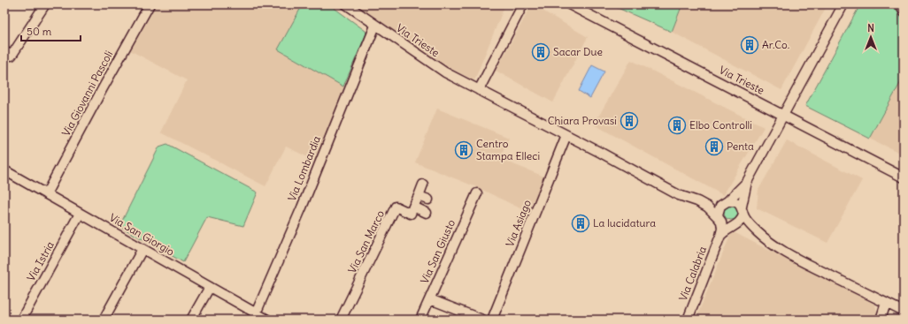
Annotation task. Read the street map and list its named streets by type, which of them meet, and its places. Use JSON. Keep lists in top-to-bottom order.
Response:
{
  "streets": {
    "street": [
      "Via Trieste",
      "Via Giovanni Pascoli",
      "Via Lombardia",
      "Via Asiago",
      "Via San Giorgio",
      "Via San Marco",
      "Via San Giusto",
      "Via Istria",
      "Via Calabria"
    ]
  },
  "crossings": [
    ["Via Trieste", "Via Lombardia"],
    ["Via Trieste", "Via Asiago"],
    ["Via Giovanni Pascoli", "Via San Giorgio"],
    ["Via Lombardia", "Via San Giorgio"],
    ["Via San Giorgio", "Via Istria"]
  ],
  "places": {
    "building": [
      "Ar.Co.",
      "Sacar Due",
      "Chiara Provasi",
      "Elbo Controlli",
      "Penta",
      "Centro Stampa Elleci",
      "La lucidatura"
    ]
  },
  "scale_bar": "50 m",
  "north": "top"
}
